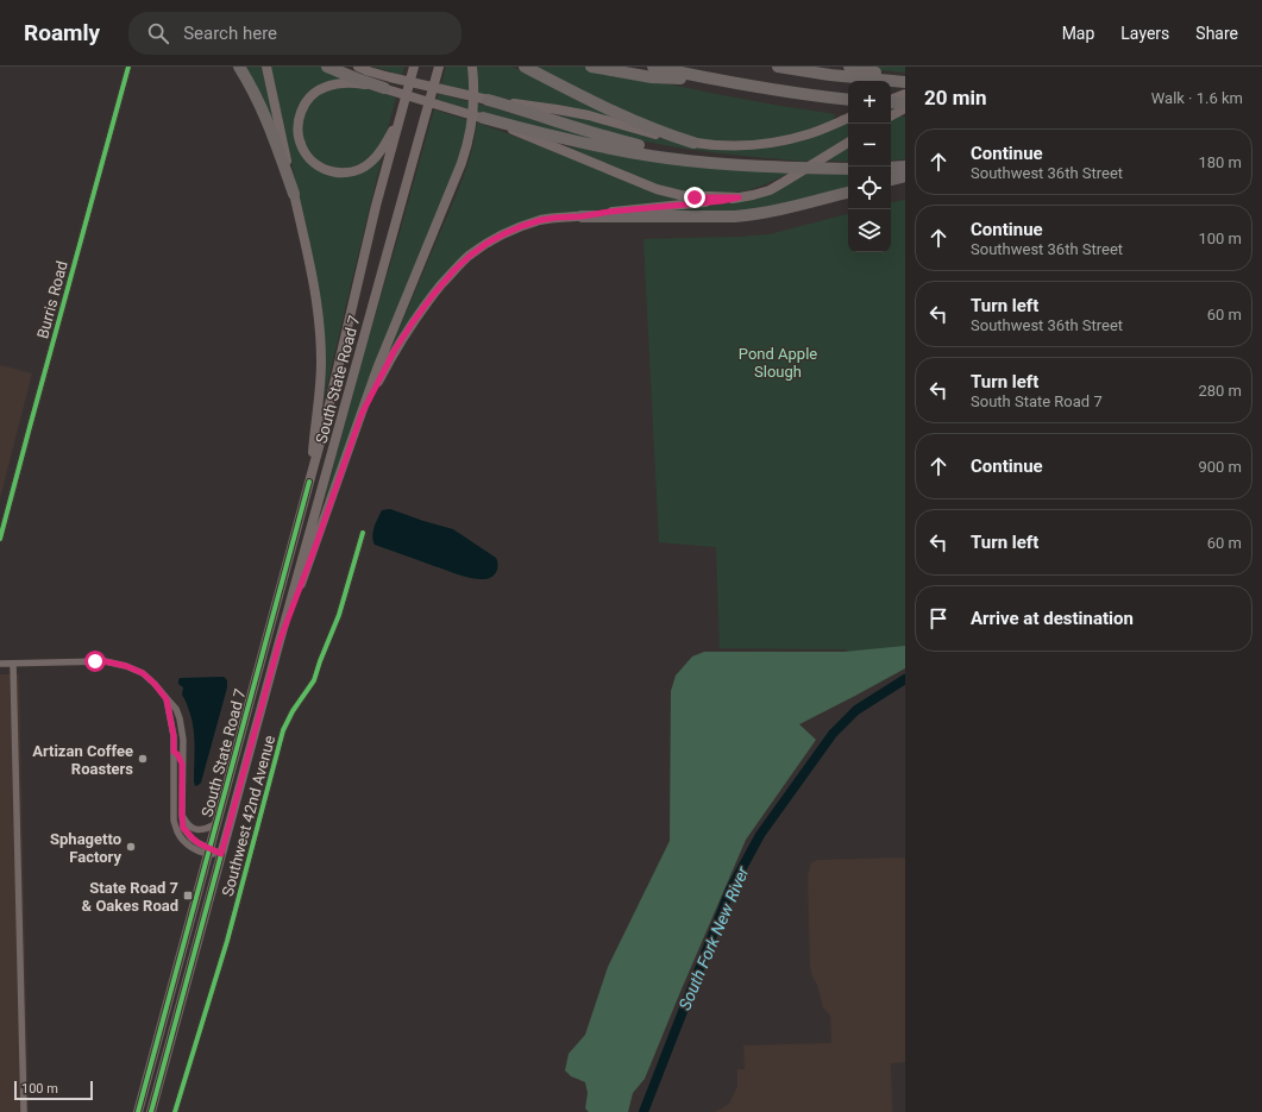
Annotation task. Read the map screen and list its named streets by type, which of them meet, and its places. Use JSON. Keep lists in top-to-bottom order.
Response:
{
  "streets": {
    "main road": ["South State Road 7"],
    "street": ["Burris Road", "Southwest 42nd Avenue"]
  },
  "water": ["South Fork New River"],
  "parks": ["Pond Apple Slough"],
  "places": {
    "other": ["Artizan Coffee Roasters", "Sphagetto Factory"],
    "transit": ["State Road 7 & Oakes Road"]
  },
  "scale_bar": "100 m",
  "page": {
    "header": "Roamly",
    "search": "Search here",
    "nav": ["Map", "Layers", "Share"],
    "heading": ["20 min", "Walk · 1.6 km"],
    "map_buttons": ["+", "−"],
    "list": [
      ["Continue", "Southwest 36th Street", "180 m"],
      ["Continue", "Southwest 36th Street", "100 m"],
      ["Turn left", "Southwest 36th Street", "60 m"],
      ["Turn left", "South State Road 7", "280 m"],
      ["Continue", "900 m"],
      ["Turn left", "60 m"],
      "Arrive at destination"
    ],
    "scale": "100 m"
  }
}
